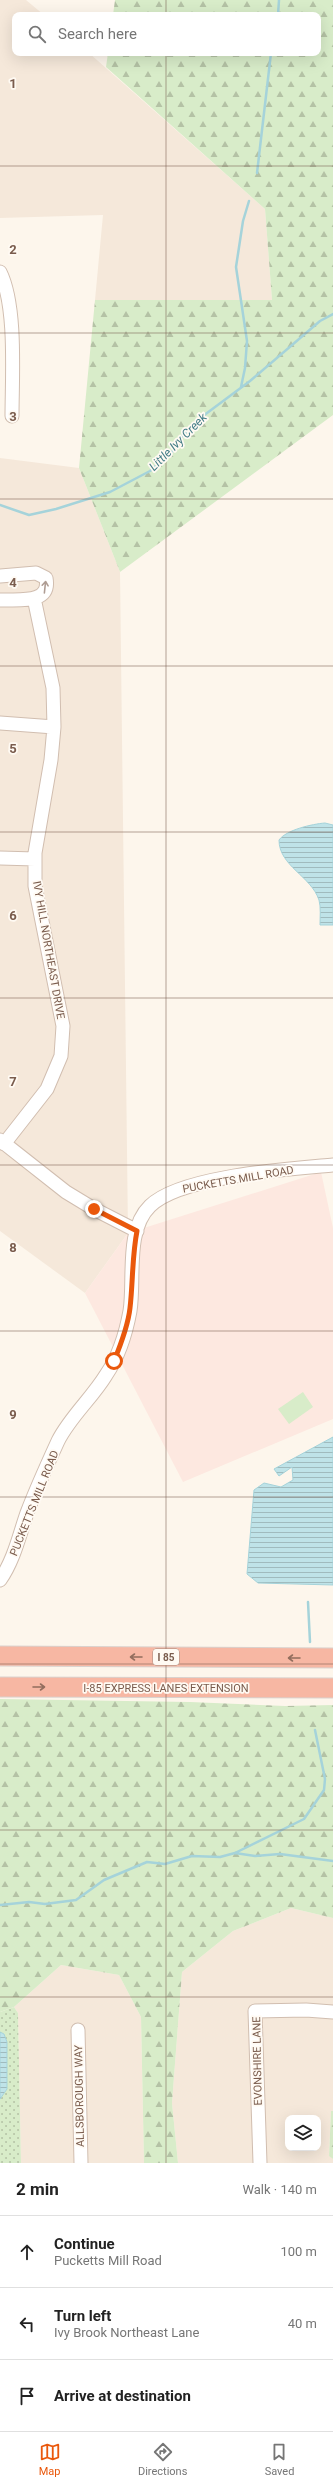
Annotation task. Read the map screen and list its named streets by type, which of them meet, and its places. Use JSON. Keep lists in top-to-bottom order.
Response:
{
  "streets": {
    "highway": ["I 85", "I-85 EXPRESS LANES EXTENSION"],
    "street": [
      "IVY HILL NORTHEAST DRIVE",
      "PUCKETTS MILL ROAD",
      "EVONSHIRE LANE",
      "ALLSBOROUGH WAY"
    ]
  },
  "water": ["Little Ivy Creek"],
  "page": {
    "search": "Search here",
    "heading": ["2 min", "Walk · 140 m"],
    "list": [
      ["Continue", "Pucketts Mill Road", "100 m"],
      ["Turn left", "Ivy Brook Northeast Lane", "40 m"],
      "Arrive at destination"
    ],
    "nav": ["Map", "Directions", "Saved"]
  },
  "grid": {
    "rows": [
      "1",
      "2",
      "3",
      "4",
      "5",
      "6",
      "7",
      "8",
      "9"
    ]
  }
}
